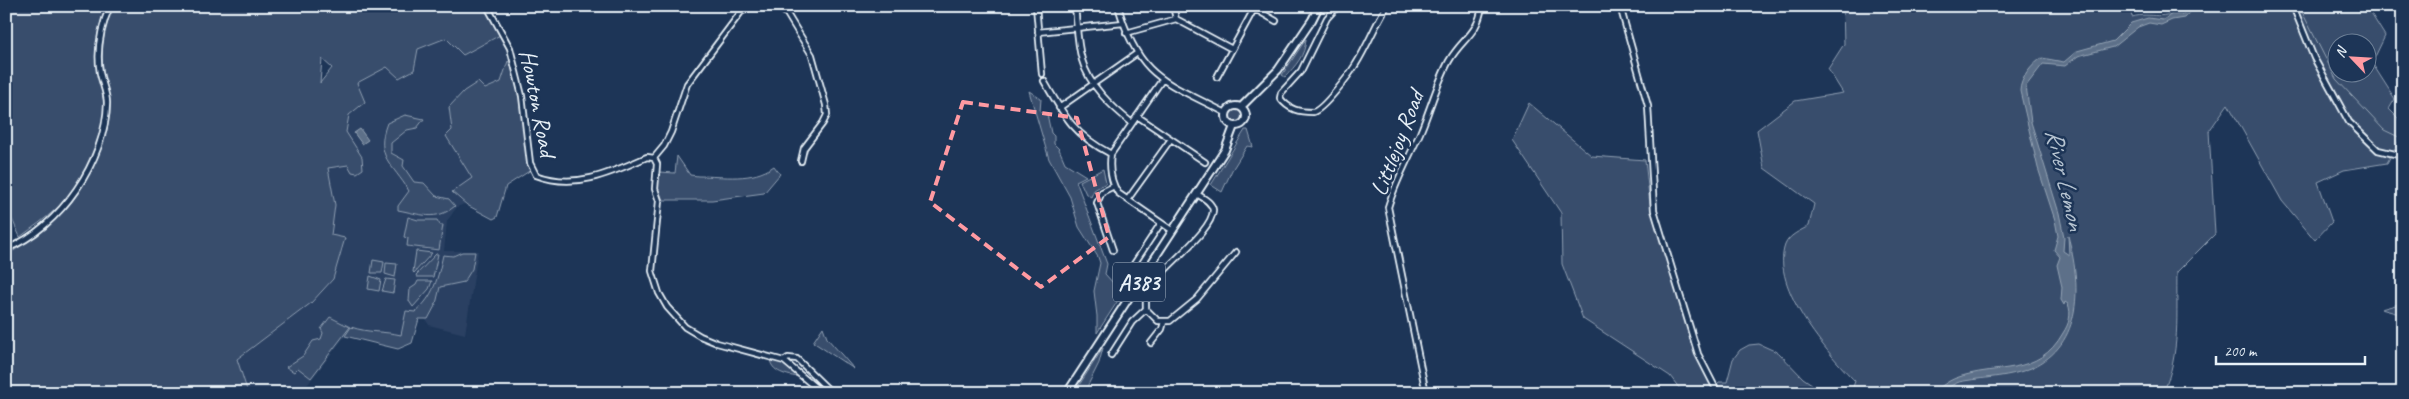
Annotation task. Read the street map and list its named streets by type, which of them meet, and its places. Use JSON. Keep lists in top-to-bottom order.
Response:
{
  "streets": {
    "main road": ["A383"],
    "street": ["Howton Road", "Littlejoy Road"]
  },
  "water": ["River Lemon"],
  "scale_bar": "200 m",
  "north": "top left"
}
